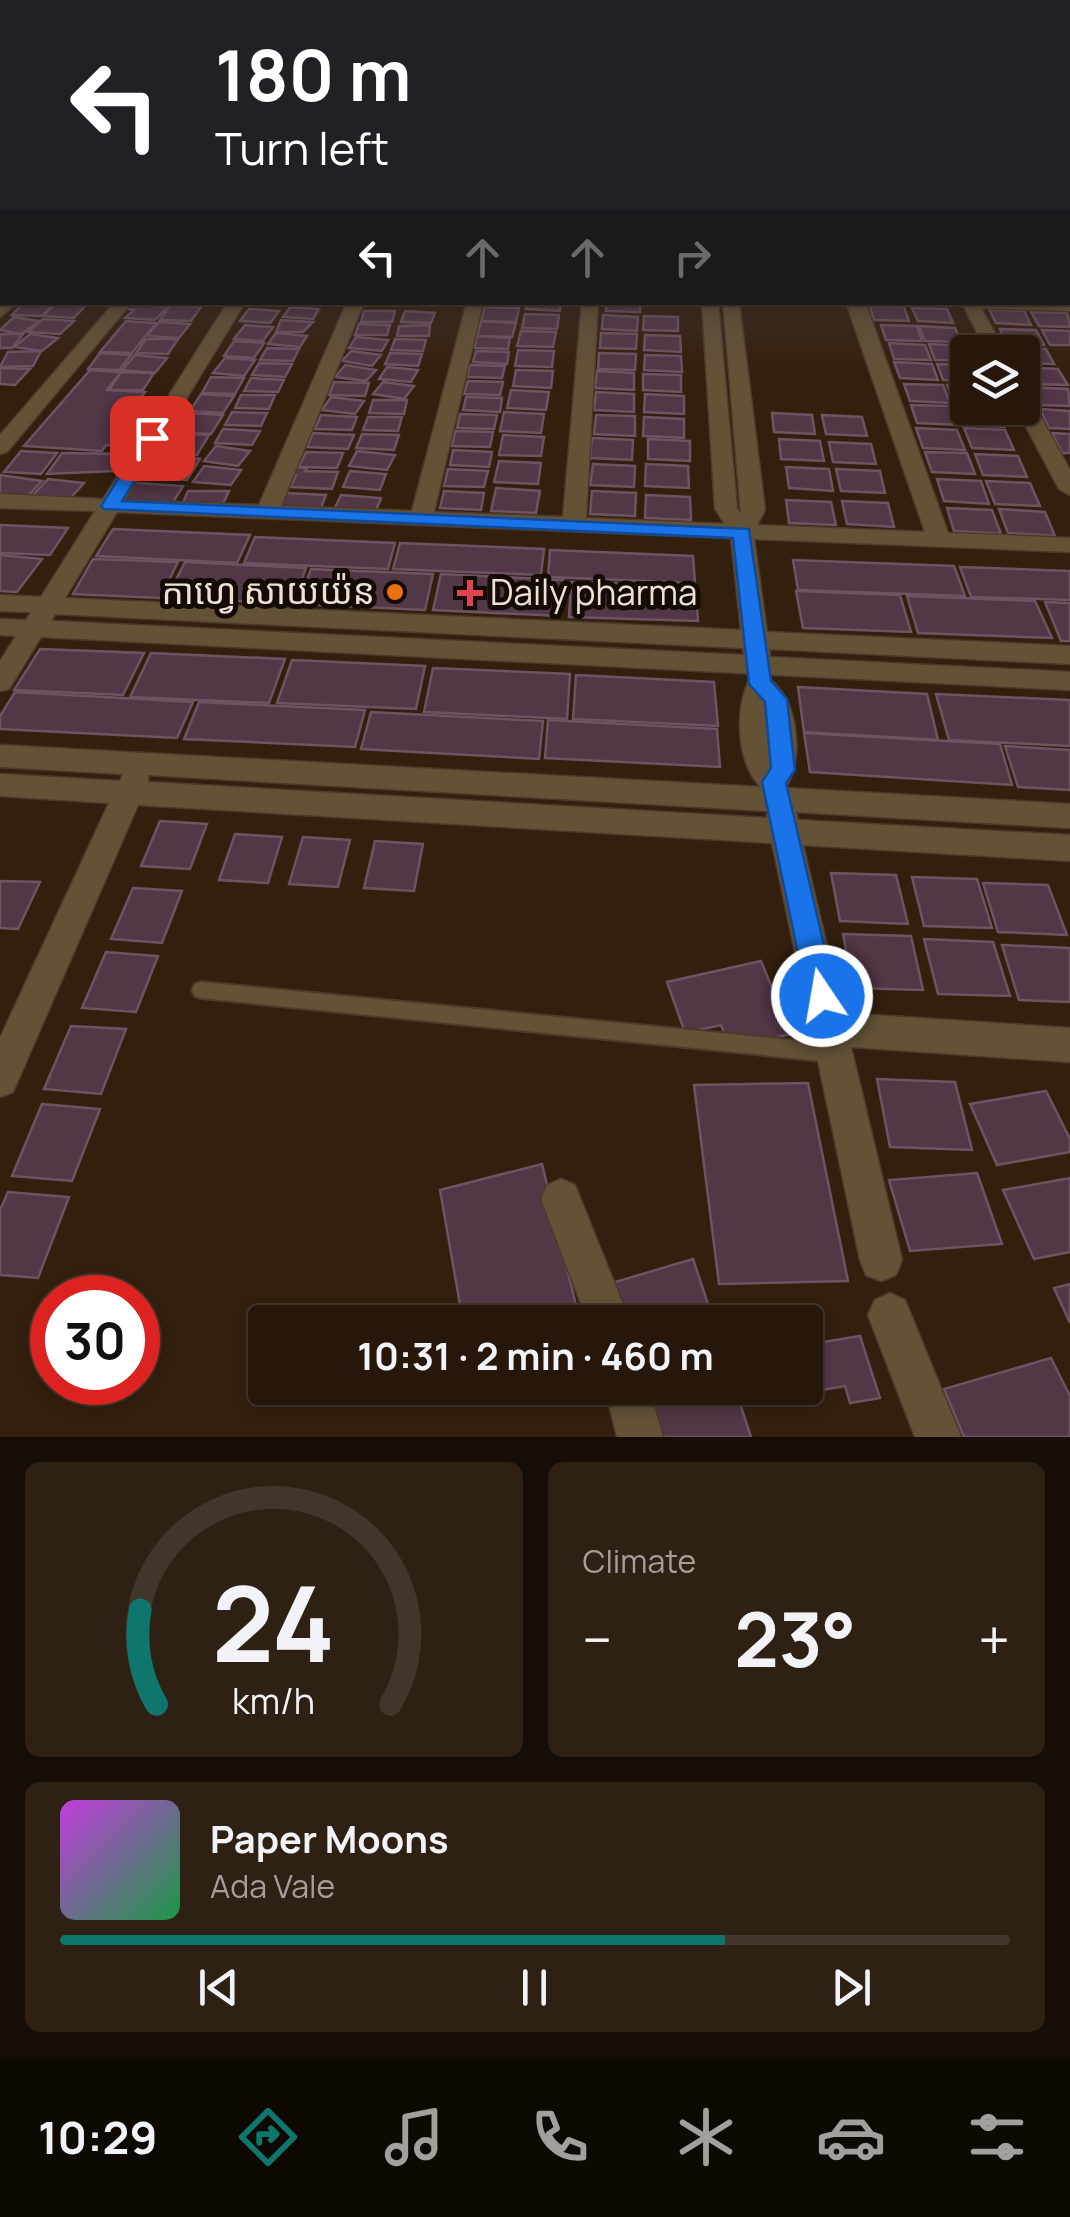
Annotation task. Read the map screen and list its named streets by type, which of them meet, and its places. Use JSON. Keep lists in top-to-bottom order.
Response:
{
  "places": {
    "other": ["កាហ្វេ សាយយ៉ន"],
    "health": ["Daily pharma"]
  },
  "page": {
    "turn": ["180 m", "Turn left"],
    "limit": "30",
    "trip": "10:31 · 2 min · 460 m",
    "tile": "Climate",
    "heat": ["−", "23°", "+"],
    "song": ["Paper Moons", "Ada Vale"],
    "tabs": "10:29",
    "gauge": ["24", "km/h"]
  }
}
